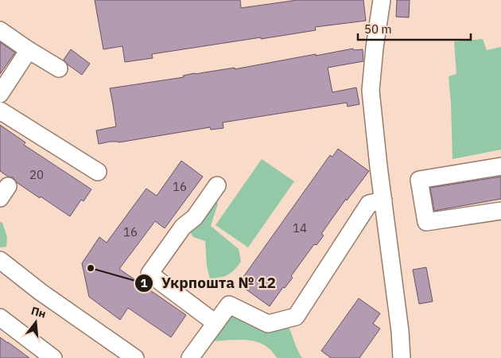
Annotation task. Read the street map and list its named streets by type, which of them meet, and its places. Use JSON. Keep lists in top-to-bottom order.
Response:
{
  "places": ["Укрпошта № 12"],
  "house_numbers": [
    "20",
    "16",
    "14",
    "16"
  ],
  "scale_bar": "50 m",
  "north": "top"
}
